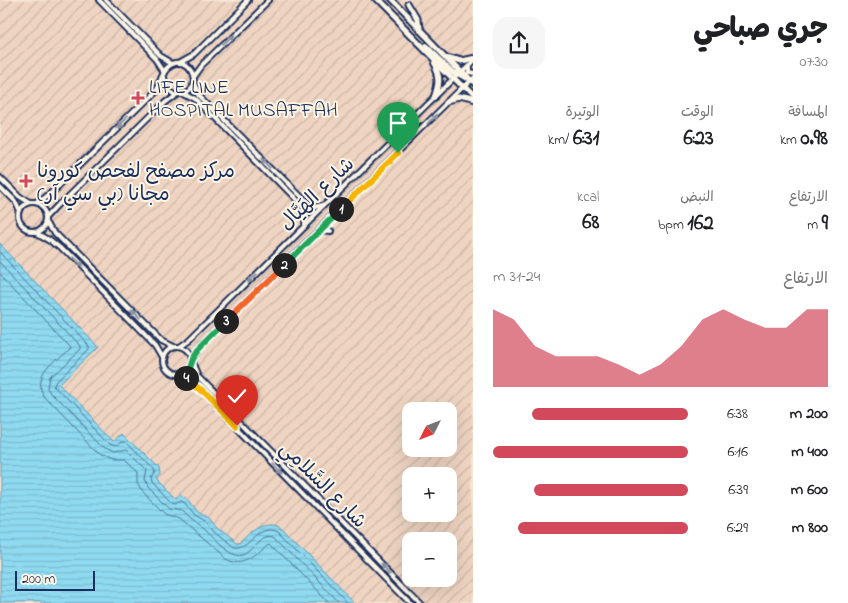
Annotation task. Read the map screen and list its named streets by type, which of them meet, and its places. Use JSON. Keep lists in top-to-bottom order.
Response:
{
  "streets": {
    "street": ["شارع الهَيَّال", "شارع السَّلامِي"]
  },
  "crossings": [
    ["شارع الهَيَّال", "شارع السَّلامِي"]
  ],
  "places": {
    "health": ["LIFE LINE HOSPITAL MUSAFFAH", "مركز مصفح لفحص كورونا (بي سي آر) مجانا"]
  },
  "scale_bar": "200 m",
  "north": "bottom left",
  "page": {
    "heading": ["جري صباحي", "07:30"],
    "stats": [
      ["المسافة", "0.98 km"],
      ["الوقت", "6:23"],
      ["الوتيرة", "6:31 /km"],
      ["الارتفاع", "9 m"],
      ["النبض", "162 bpm"],
      ["kcal", "68"]
    ],
    "pins": [
      "1",
      "2",
      "3",
      "4"
    ],
    "chart": ["الارتفاع", "24–31 m"],
    "list": [
      {
        "name": "200 m",
        "note": "6:38"
      },
      {
        "name": "400 m",
        "note": "6:16"
      },
      {
        "name": "600 m",
        "note": "6:39"
      },
      {
        "name": "800 m",
        "note": "6:29"
      }
    ],
    "map_buttons": ["+", "−"],
    "scale": "200 m"
  }
}
